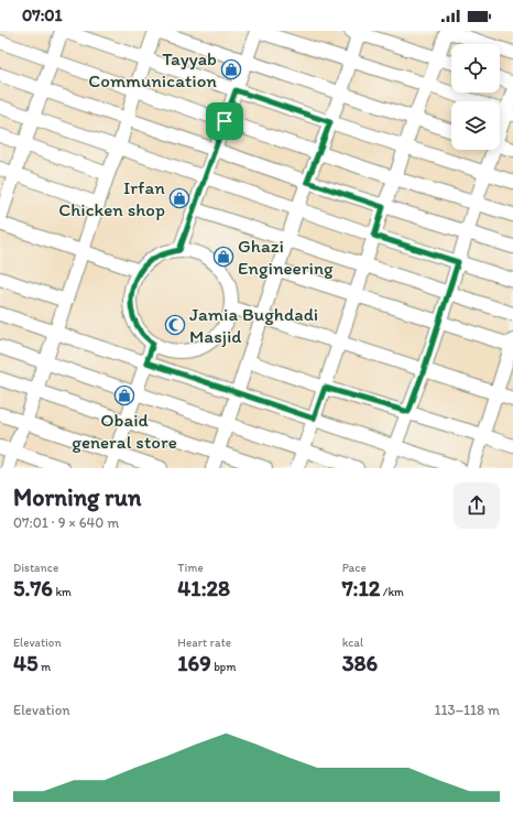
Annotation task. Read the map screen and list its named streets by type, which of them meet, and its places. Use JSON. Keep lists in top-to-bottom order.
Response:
{
  "places": {
    "shop": [
      "Tayyab Communication",
      "Irfan Chicken shop",
      "Ghazi Engineering",
      "Obaid general store"
    ],
    "mosque": ["Jamia Bughdadi Masjid"]
  },
  "page": {
    "status": "07:01",
    "heading": ["Morning run", "07:01 · 9 × 640 m"],
    "stats": [
      ["Distance", "5.76 km"],
      ["Time", "41:28"],
      ["Pace", "7:12 /km"],
      ["Elevation", "45 m"],
      ["Heart rate", "169 bpm"],
      ["kcal", "386"]
    ],
    "chart": ["Elevation", "113–118 m"]
  }
}
